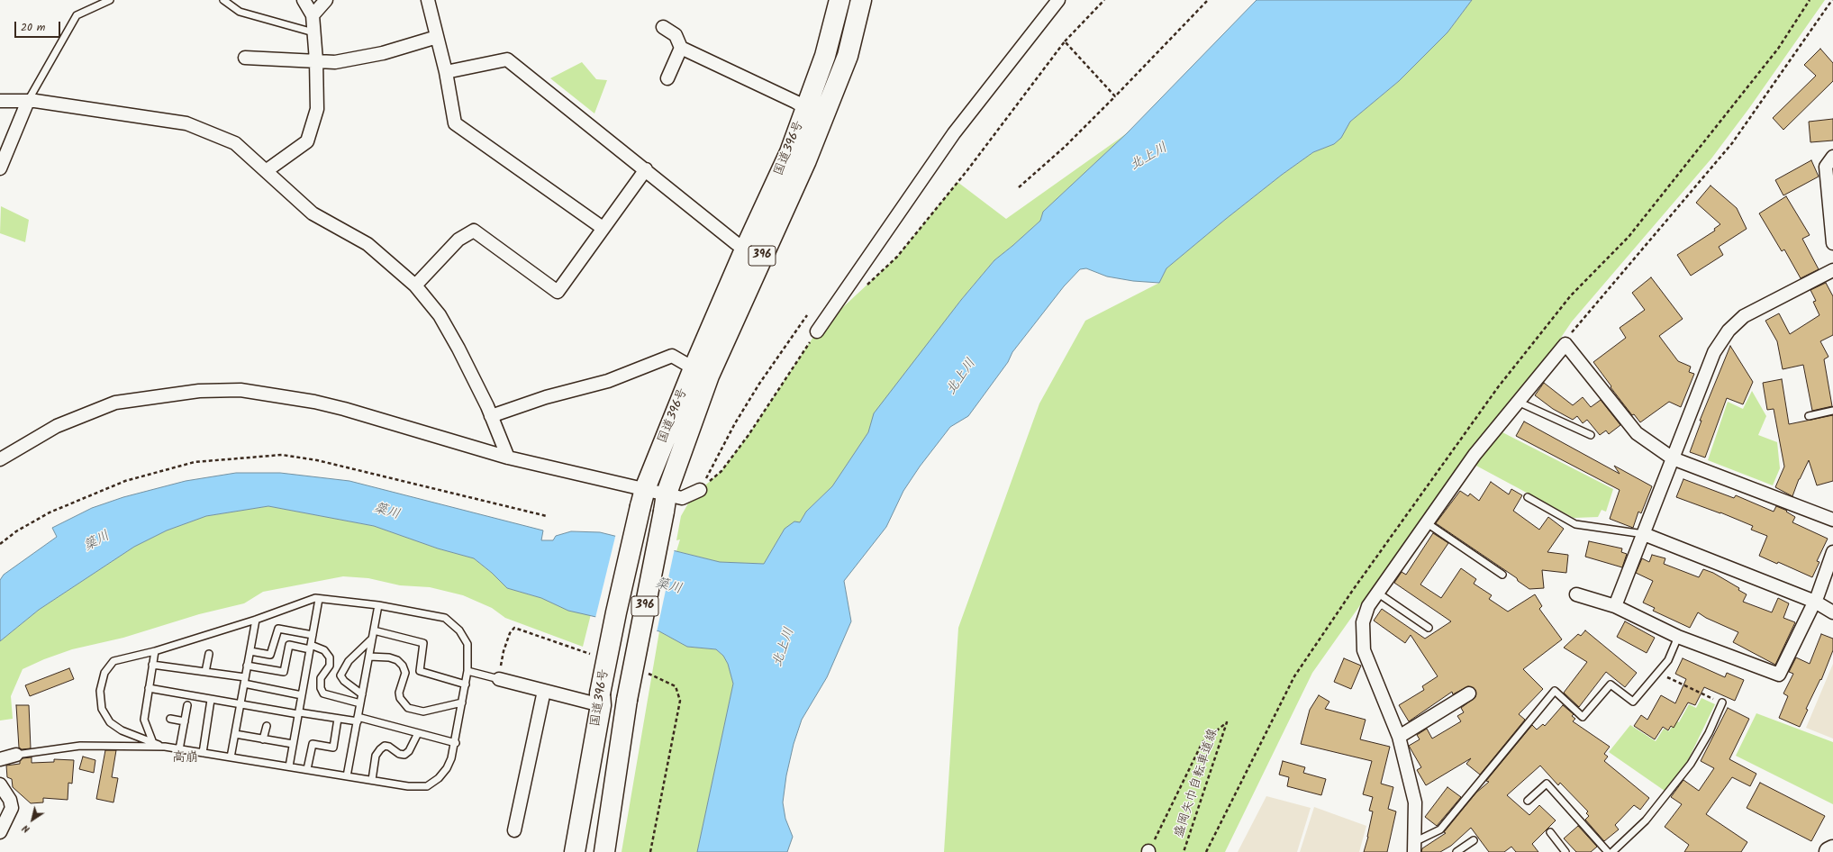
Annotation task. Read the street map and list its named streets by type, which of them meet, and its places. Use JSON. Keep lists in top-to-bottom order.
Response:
{
  "streets": {
    "highway": ["国道396号", "396"],
    "path": ["盛岡矢巾自転車道線"]
  },
  "districts": ["高崩"],
  "water": ["北上川", "簗川"],
  "scale_bar": "20 m",
  "north": "bottom left"
}
